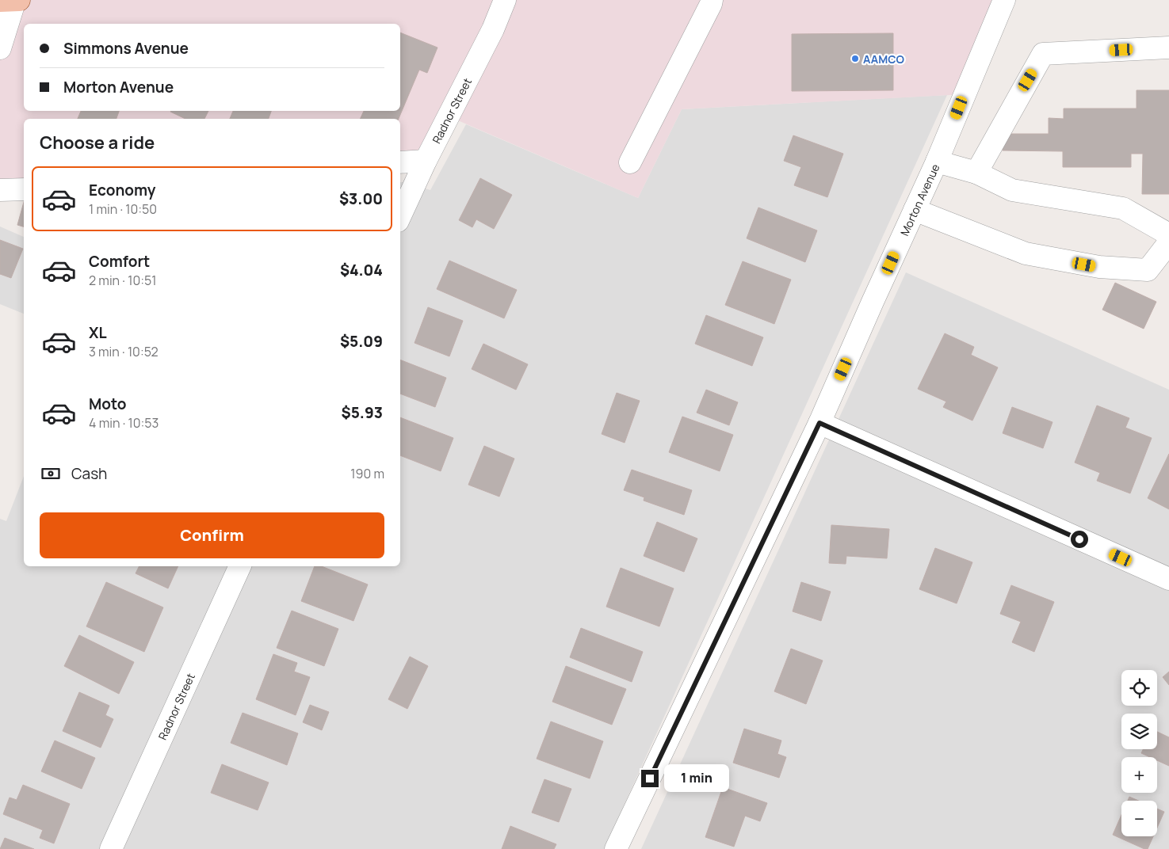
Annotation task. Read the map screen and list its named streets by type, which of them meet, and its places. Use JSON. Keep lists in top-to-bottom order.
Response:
{
  "streets": {
    "street": ["Radnor Street", "Morton Avenue"]
  },
  "places": ["AAMCO"],
  "page": {
    "banner": ["Simmons Avenue", "Morton Avenue"],
    "heading": "Choose a ride",
    "list": [
      {
        "name": "Economy",
        "note": "1 min · 10:50",
        "value": "$3.00"
      },
      {
        "name": "Comfort",
        "note": "2 min · 10:51",
        "value": "$4.04"
      },
      {
        "name": "XL",
        "note": "3 min · 10:52",
        "value": "$5.09"
      },
      {
        "name": "Moto",
        "note": "4 min · 10:53",
        "value": "$5.93"
      }
    ],
    "pay": ["Cash", "190 m"],
    "buttons": "Confirm",
    "map_buttons": ["+", "−"],
    "bubble": "1 min"
  }
}
